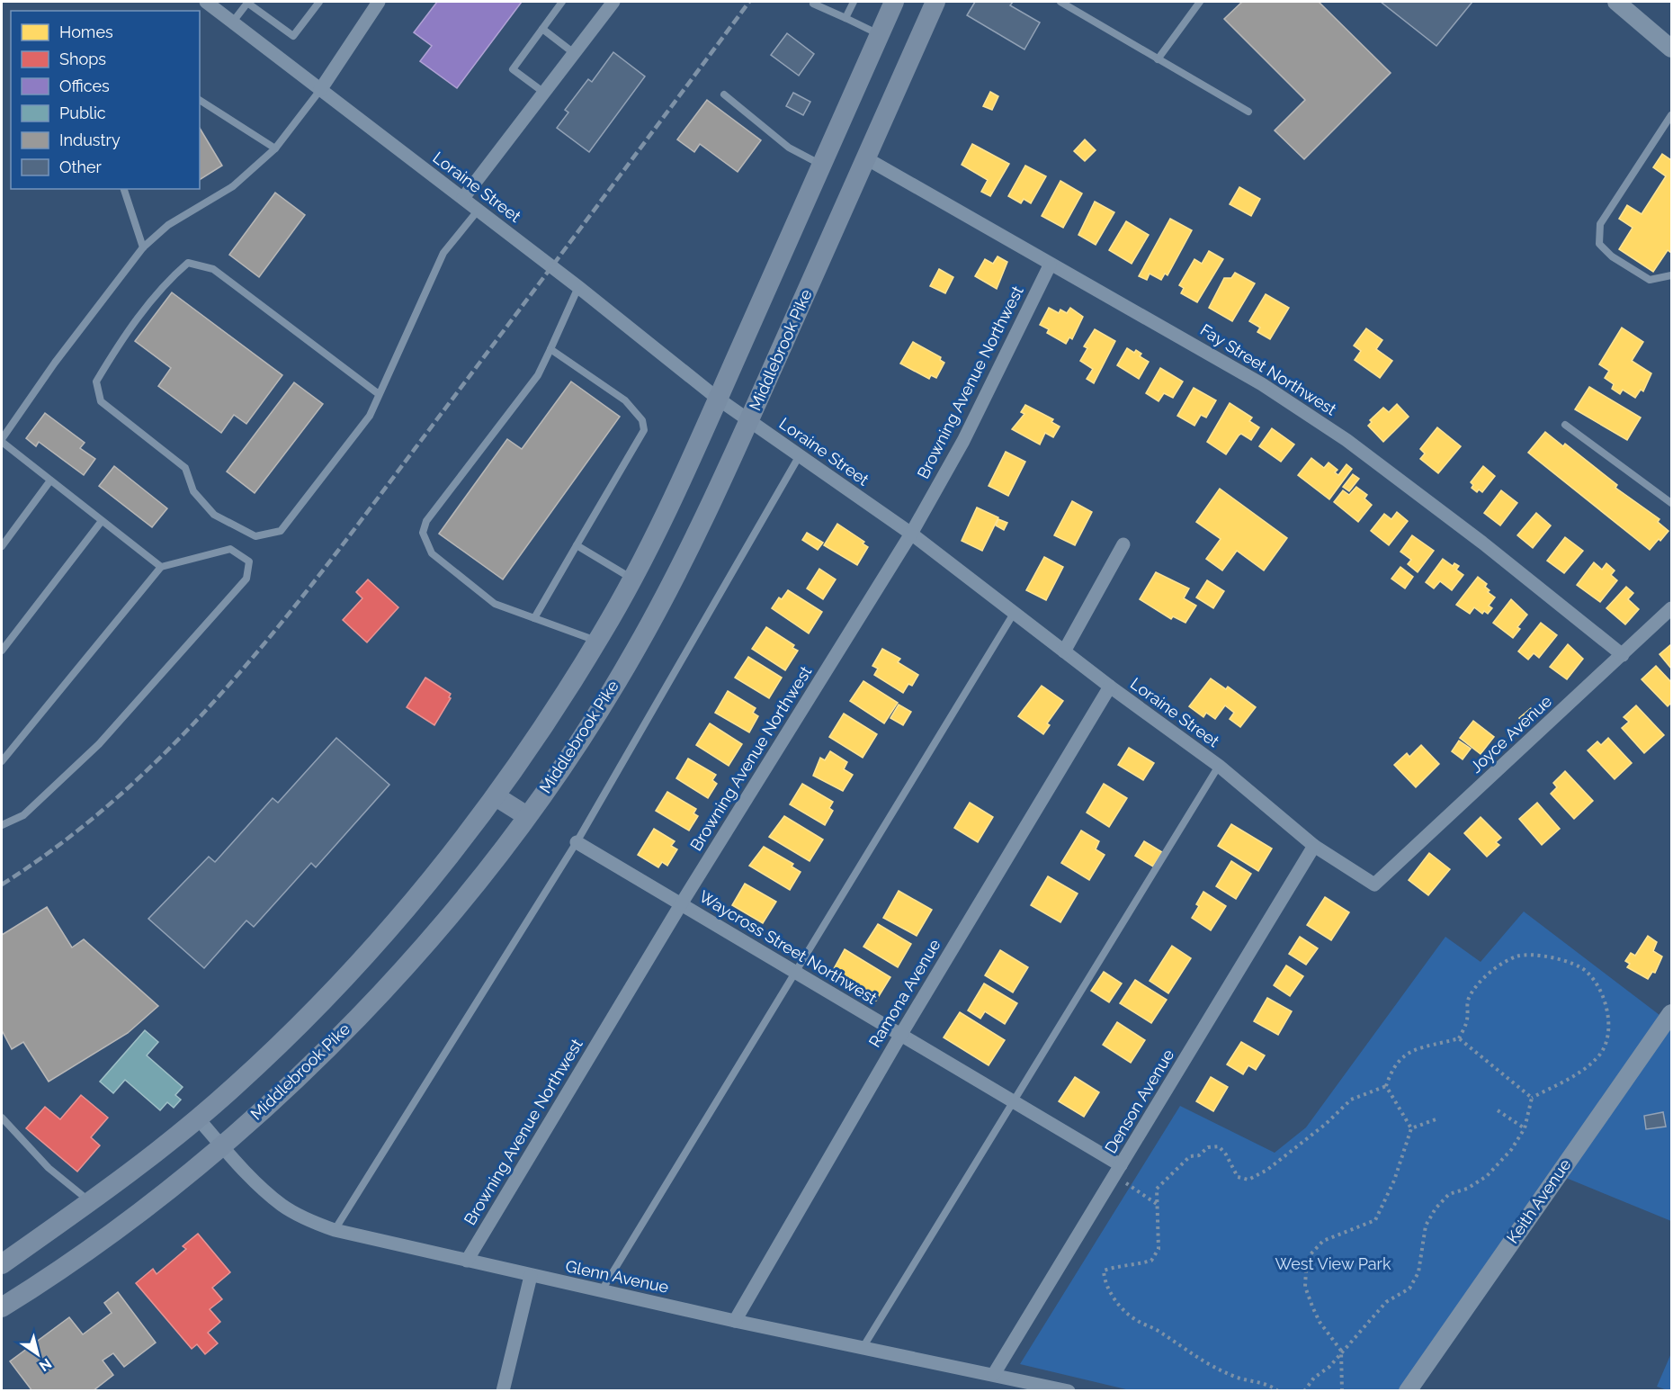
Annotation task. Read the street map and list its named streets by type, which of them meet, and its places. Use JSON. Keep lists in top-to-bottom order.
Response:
{
  "streets": {
    "main road": ["Middlebrook Pike"],
    "street": [
      "Loraine Street",
      "Fay Street Northwest",
      "Browning Avenue Northwest",
      "Joyce Avenue",
      "Waycross Street Northwest",
      "Ramona Avenue",
      "Denson Avenue",
      "Keith Avenue",
      "Glenn Avenue"
    ]
  },
  "crossings": [
    ["Loraine Street", "Middlebrook Pike"],
    ["Loraine Street", "Browning Avenue Northwest"],
    ["Loraine Street", "Joyce Avenue"],
    ["Loraine Street", "Ramona Avenue"],
    ["Loraine Street", "Denson Avenue"],
    ["Middlebrook Pike", "Fay Street Northwest"],
    ["Middlebrook Pike", "Glenn Avenue"],
    ["Fay Street Northwest", "Browning Avenue Northwest"],
    ["Fay Street Northwest", "Joyce Avenue"],
    ["Browning Avenue Northwest", "Waycross Street Northwest"],
    ["Browning Avenue Northwest", "Glenn Avenue"],
    ["Waycross Street Northwest", "Ramona Avenue"],
    ["Waycross Street Northwest", "Denson Avenue"],
    ["Ramona Avenue", "Glenn Avenue"],
    ["Denson Avenue", "Glenn Avenue"]
  ],
  "parks": ["West View Park"],
  "legend": [
    "Homes",
    "Shops",
    "Offices",
    "Public",
    "Industry",
    "Other"
  ],
  "north": "bottom right"
}
